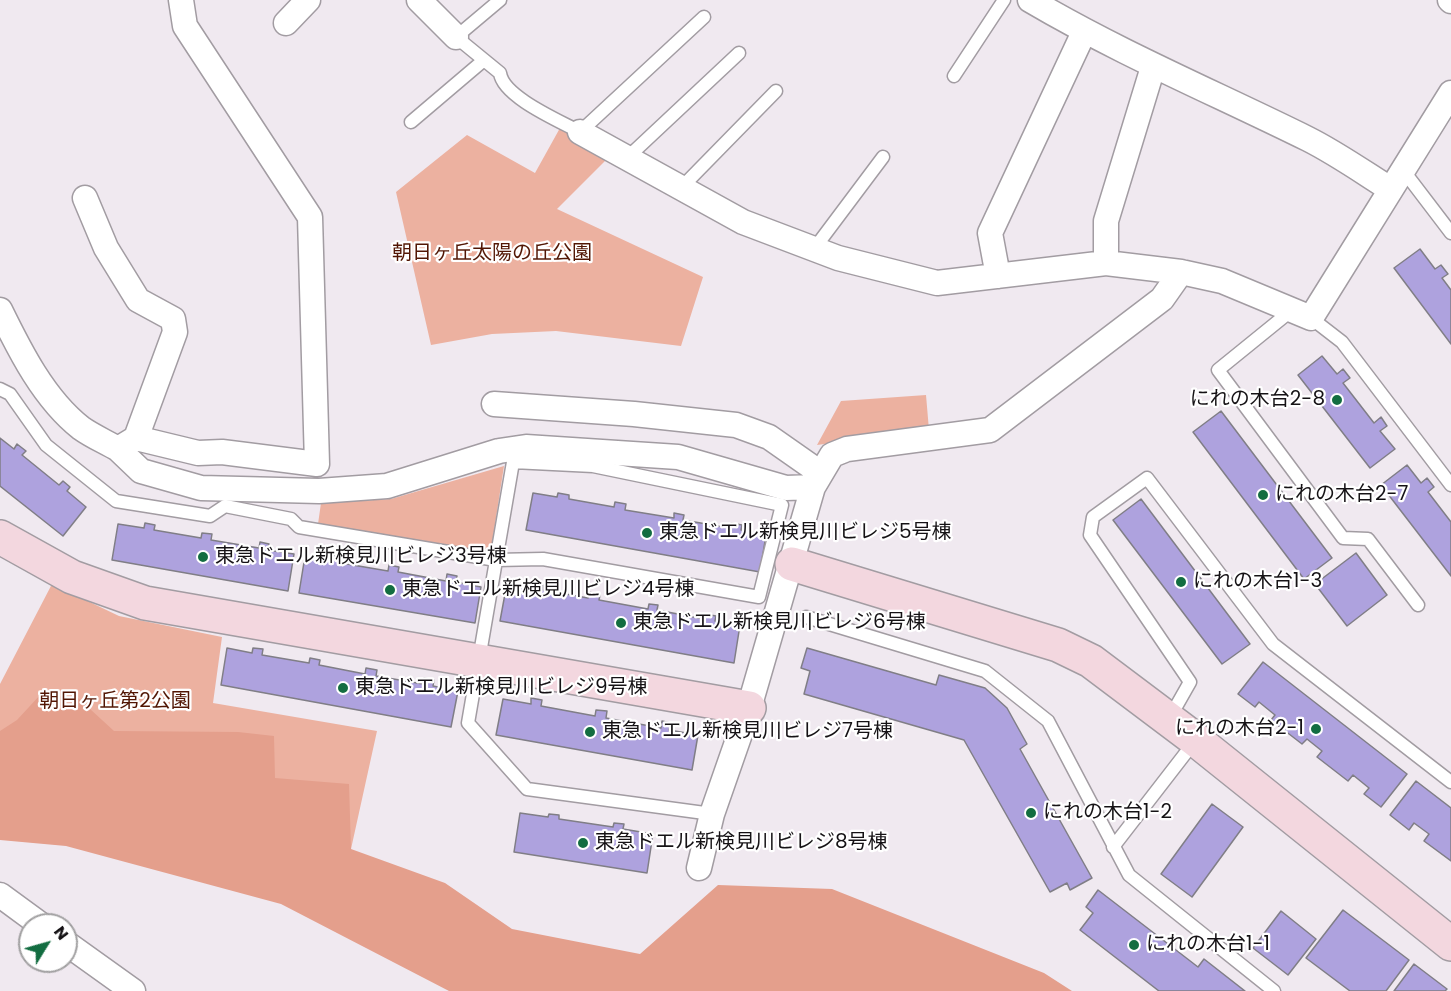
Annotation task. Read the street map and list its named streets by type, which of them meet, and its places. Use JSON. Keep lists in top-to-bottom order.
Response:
{
  "parks": ["朝日ヶ丘太陽の丘公園", "朝日ヶ丘第2公園"],
  "places": [
    "にれの木台2-8",
    "にれの木台2-7",
    "東急ドエル新検見川ビレジ5号棟",
    "東急ドエル新検見川ビレジ3号棟",
    "にれの木台1-3",
    "東急ドエル新検見川ビレジ4号棟",
    "東急ドエル新検見川ビレジ6号棟",
    "東急ドエル新検見川ビレジ9号棟",
    "にれの木台2-1",
    "東急ドエル新検見川ビレジ7号棟",
    "にれの木台1-2",
    "東急ドエル新検見川ビレジ8号棟",
    "にれの木台1-1"
  ],
  "north": "top right"
}
